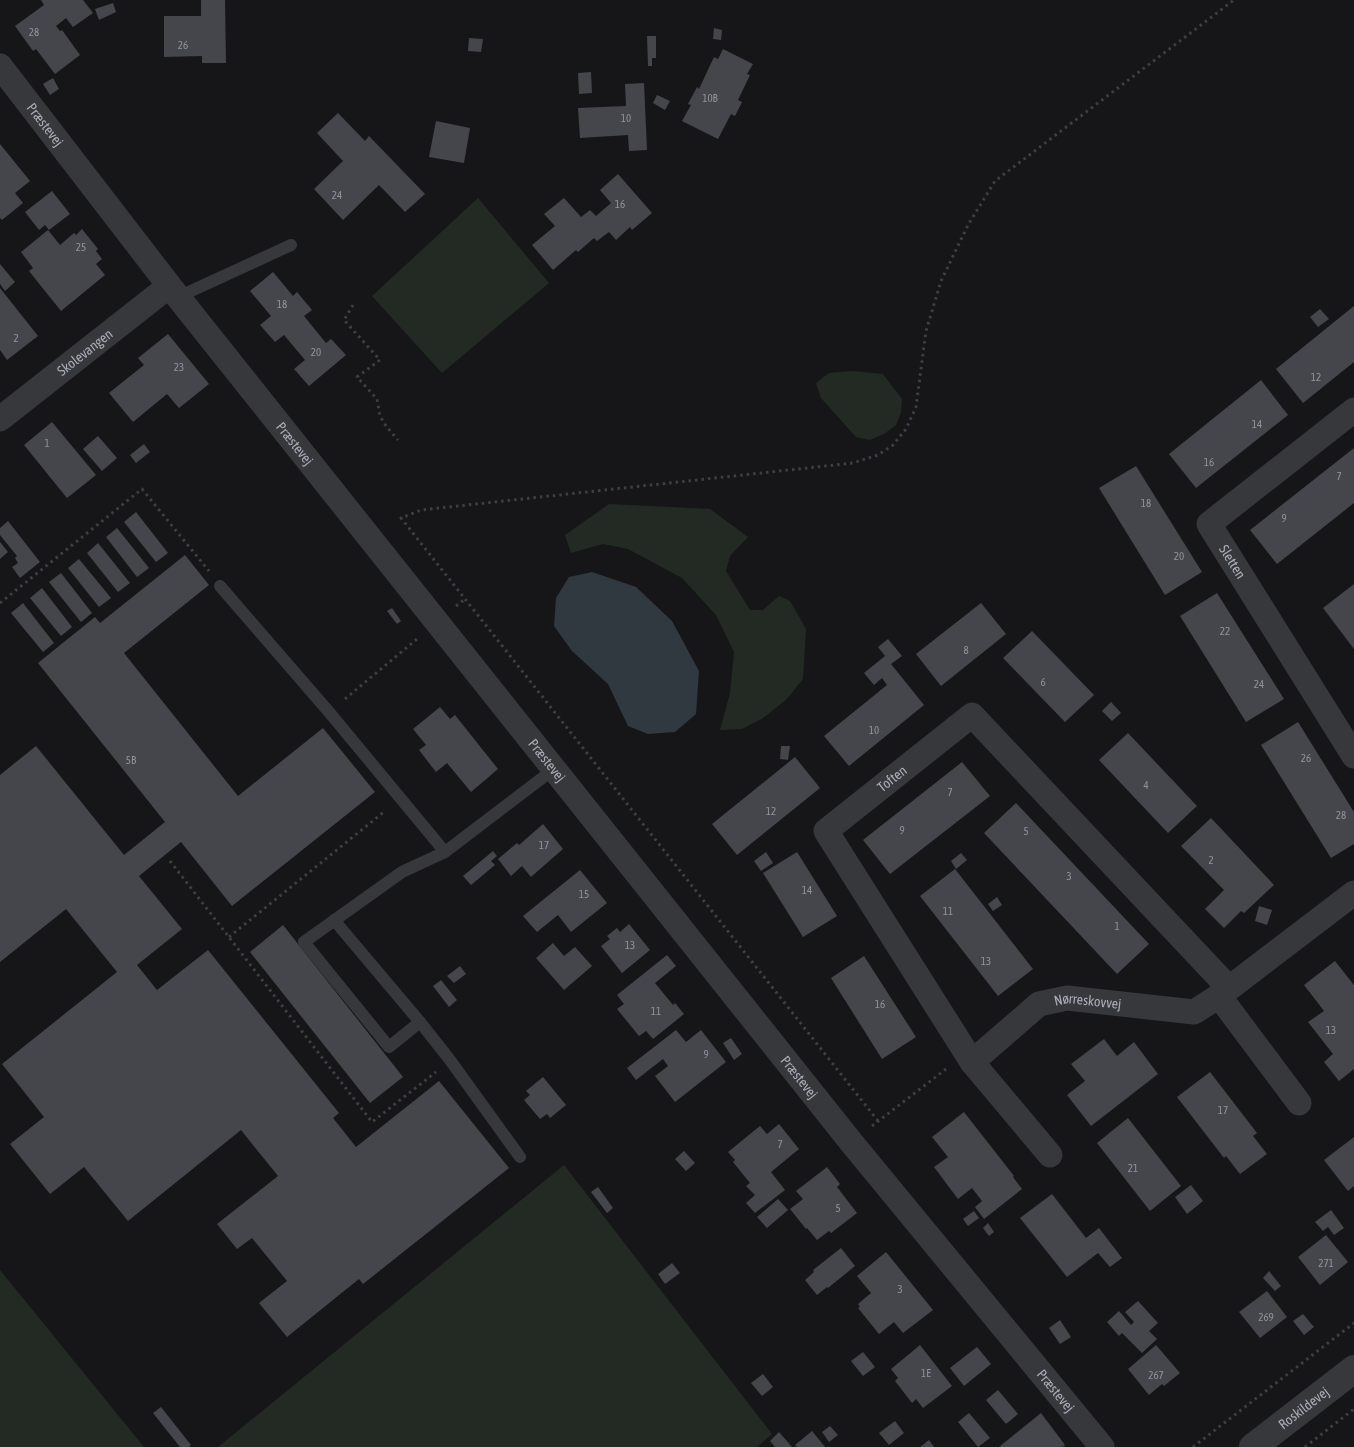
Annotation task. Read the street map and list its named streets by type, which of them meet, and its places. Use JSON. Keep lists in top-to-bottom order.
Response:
{
  "streets": {
    "street": [
      "Præstevej",
      "Skolevangen",
      "Sletten",
      "Toften",
      "Nørreskovvej",
      "Roskildevej"
    ]
  },
  "crossings": [
    ["Præstevej", "Skolevangen"],
    ["Toften", "Nørreskovvej"]
  ],
  "house_numbers": [
    "28",
    "26",
    "10B",
    "10",
    "24",
    "16",
    "25",
    "18",
    "2",
    "20",
    "23",
    "12",
    "14",
    "1",
    "16",
    "7",
    "18",
    "9",
    "20",
    "22",
    "8",
    "6",
    "24",
    "10",
    "26",
    "5B",
    "4",
    "7",
    "12",
    "28",
    "9",
    "5",
    "17",
    "2",
    "3",
    "14",
    "15",
    "11",
    "1",
    "13",
    "13",
    "16",
    "11",
    "13",
    "9",
    "17",
    "7",
    "21",
    "5",
    "271",
    "3",
    "269",
    "1E",
    "267"
  ]
}
